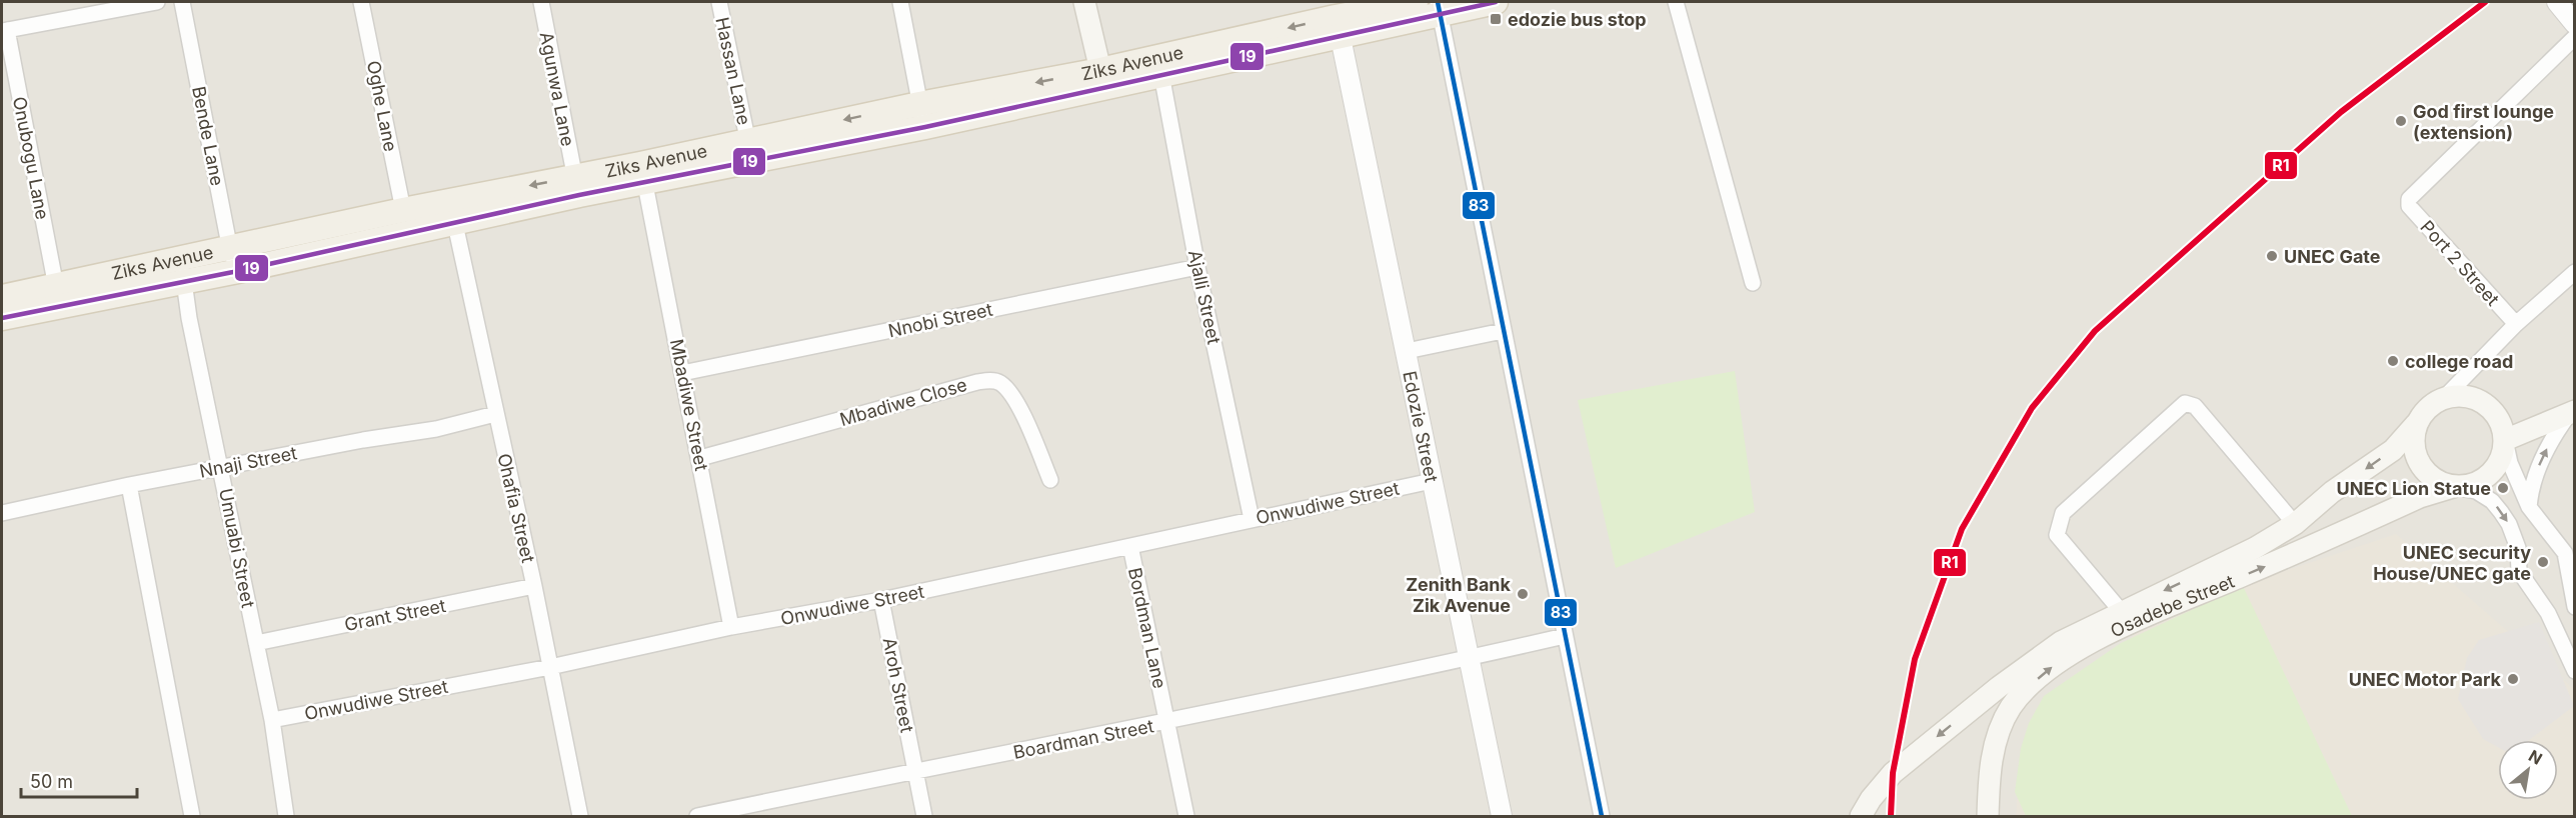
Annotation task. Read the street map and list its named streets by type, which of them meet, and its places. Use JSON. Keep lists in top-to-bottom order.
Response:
{
  "streets": {
    "main road": ["Ziks Avenue", "Osadebe Street"],
    "street": [
      "Hassan Lane",
      "Agunwa Lane",
      "Oghe Lane",
      "Bende Lane",
      "Onubogu Lane",
      "Port 2 Street",
      "Ajalli Street",
      "Nnobi Street",
      "Mbadiwe Close",
      "Mbadiwe Street",
      "Edozie Street",
      "Nnaji Street",
      "Onwudiwe Street",
      "Ohafia Street",
      "Umuabi Street",
      "Grant Street",
      "Bordman Lane",
      "Aroh Street",
      "Boardman Street"
    ]
  },
  "crossings": [
    ["Ziks Avenue", "Hassan Lane"],
    ["Ziks Avenue", "Agunwa Lane"],
    ["Ziks Avenue", "Oghe Lane"],
    ["Ziks Avenue", "Bende Lane"],
    ["Ziks Avenue", "Onubogu Lane"],
    ["Ziks Avenue", "Ajalli Street"],
    ["Ziks Avenue", "Mbadiwe Street"],
    ["Ziks Avenue", "Edozie Street"],
    ["Ziks Avenue", "Ohafia Street"],
    ["Ziks Avenue", "Umuabi Street"],
    ["Ajalli Street", "Nnobi Street"],
    ["Ajalli Street", "Onwudiwe Street"],
    ["Nnobi Street", "Mbadiwe Street"],
    ["Mbadiwe Close", "Mbadiwe Street"],
    ["Mbadiwe Street", "Onwudiwe Street"],
    ["Edozie Street", "Onwudiwe Street"],
    ["Edozie Street", "Boardman Street"],
    ["Nnaji Street", "Ohafia Street"],
    ["Nnaji Street", "Umuabi Street"],
    ["Onwudiwe Street", "Ohafia Street"],
    ["Onwudiwe Street", "Umuabi Street"],
    ["Onwudiwe Street", "Bordman Lane"],
    ["Onwudiwe Street", "Aroh Street"],
    ["Ohafia Street", "Grant Street"],
    ["Umuabi Street", "Grant Street"],
    ["Bordman Lane", "Boardman Street"],
    ["Aroh Street", "Boardman Street"]
  ],
  "places": {
    "transit": ["edozie bus stop"],
    "other": [
      "God first lounge (extension)",
      "UNEC Gate",
      "college road",
      "UNEC Lion Statue",
      "UNEC security House/UNEC gate",
      "Zenith Bank Zik Avenue",
      "UNEC Motor Park"
    ]
  },
  "lines": ["transit line R1", "transit line 83", "transit line 19"],
  "scale_bar": "50 m",
  "north": "top right"
}
